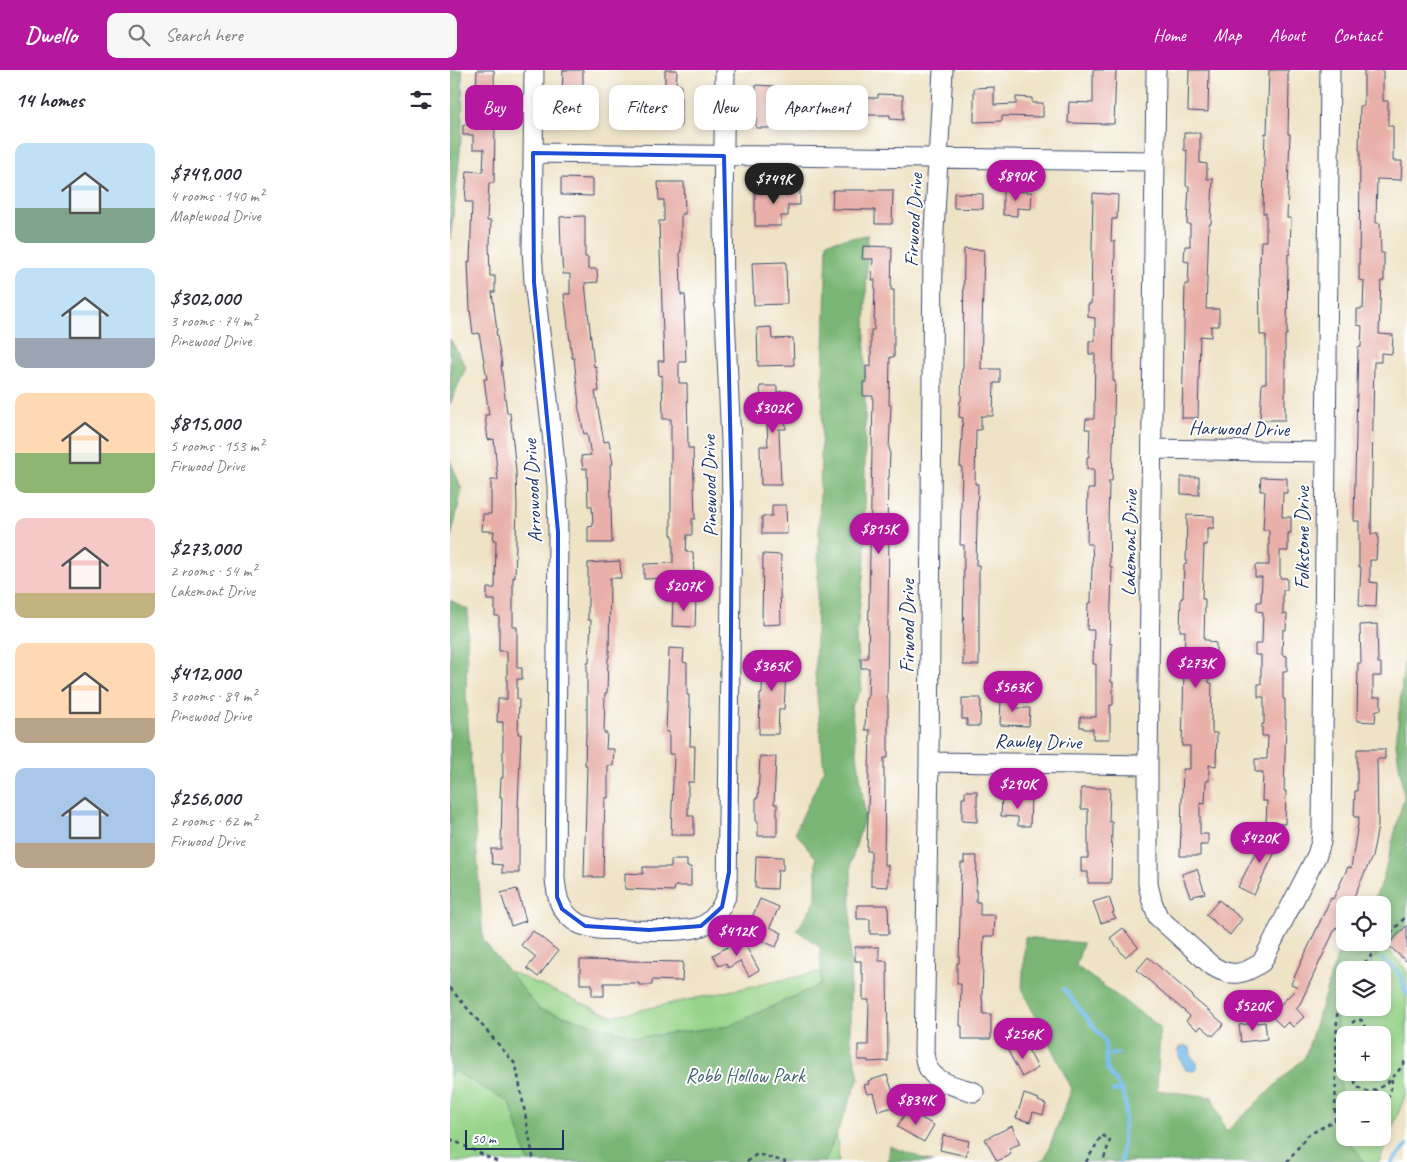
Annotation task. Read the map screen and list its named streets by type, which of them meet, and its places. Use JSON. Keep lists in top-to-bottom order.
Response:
{
  "streets": {
    "street": [
      "Firwood Drive",
      "Harwood Drive",
      "Pinewood Drive",
      "Arrowood Drive",
      "Folkstone Drive",
      "Lakemont Drive",
      "Rawley Drive"
    ]
  },
  "crossings": [
    ["Firwood Drive", "Rawley Drive"],
    ["Harwood Drive", "Folkstone Drive"],
    ["Harwood Drive", "Lakemont Drive"],
    ["Pinewood Drive", "Arrowood Drive"],
    ["Folkstone Drive", "Lakemont Drive"],
    ["Lakemont Drive", "Rawley Drive"]
  ],
  "parks": ["Robb Hollow Park"],
  "scale_bar": "50 m",
  "page": {
    "header": "Dwello",
    "search": "Search here",
    "nav": [
      "Home",
      "Map",
      "About",
      "Contact"
    ],
    "heading": "14 homes",
    "chip": [
      "Buy",
      "Rent",
      "Filters",
      "New",
      "Apartment"
    ],
    "list": [
      {
        "name": "$749,000",
        "note": "4 rooms · 140 m² · Maplewood Drive"
      },
      {
        "name": "$302,000",
        "note": "3 rooms · 74 m² · Pinewood Drive"
      },
      {
        "name": "$815,000",
        "note": "5 rooms · 153 m² · Firwood Drive"
      },
      {
        "name": "$273,000",
        "note": "2 rooms · 54 m² · Lakemont Drive"
      },
      {
        "name": "$412,000",
        "note": "3 rooms · 89 m² · Pinewood Drive"
      },
      {
        "name": "$256,000",
        "note": "2 rooms · 62 m² · Firwood Drive"
      }
    ],
    "price": [
      "$890K",
      "$749K",
      "$302K",
      "$815K",
      "$207K",
      "$273K",
      "$365K",
      "$563K",
      "$290K",
      "$420K",
      "$412K",
      "$520K",
      "$256K",
      "$834K"
    ],
    "map_buttons": ["+", "−"],
    "scale": "50 m"
  }
}
